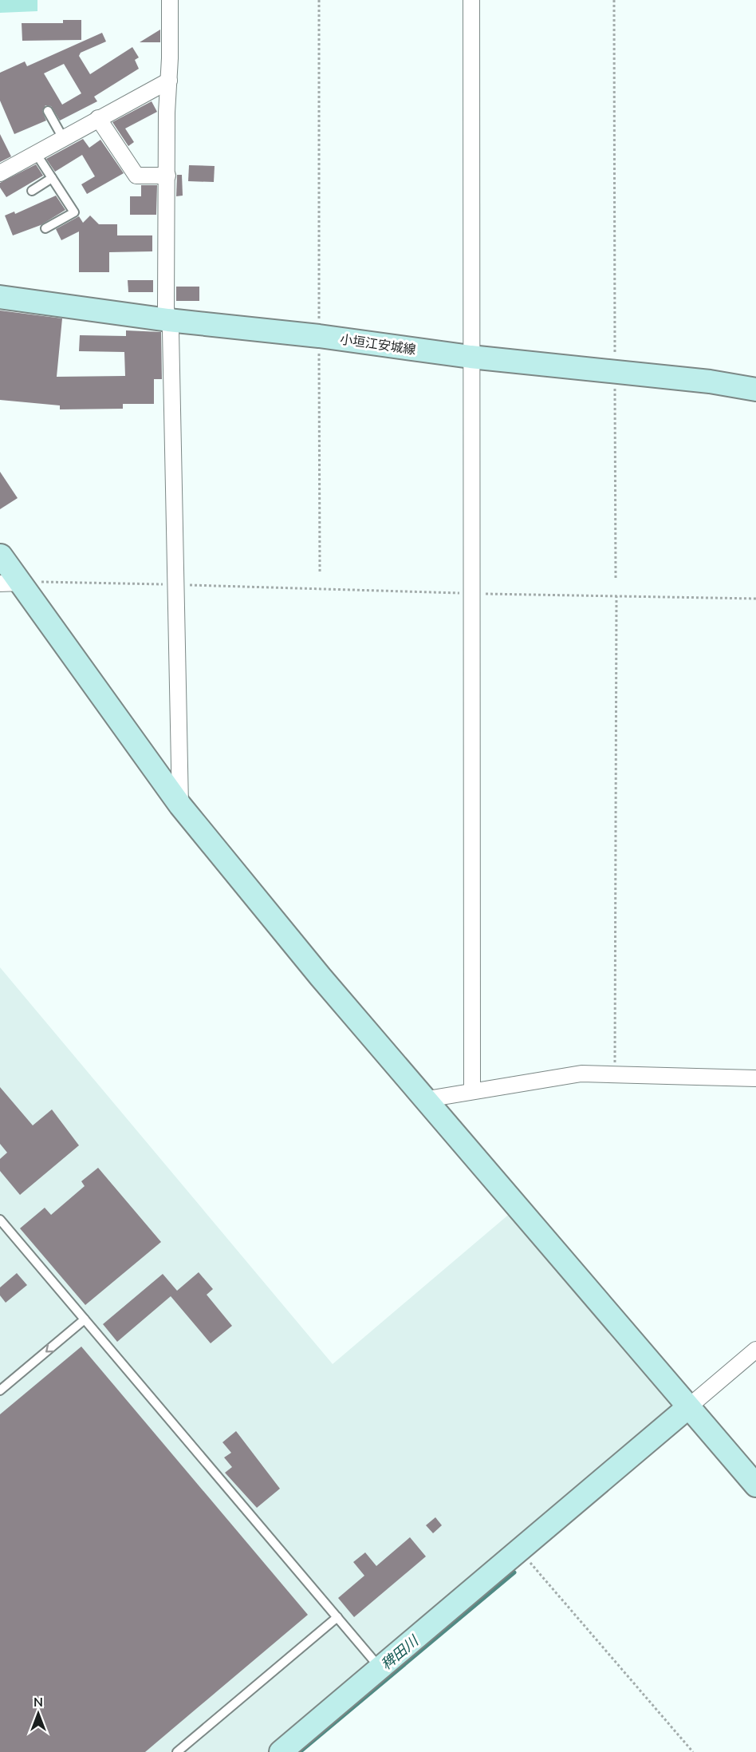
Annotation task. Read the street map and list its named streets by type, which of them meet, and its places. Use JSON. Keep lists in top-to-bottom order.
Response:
{
  "streets": {
    "street": ["小垣江安城線"]
  },
  "water": ["稗田川"],
  "north": "top"
}
